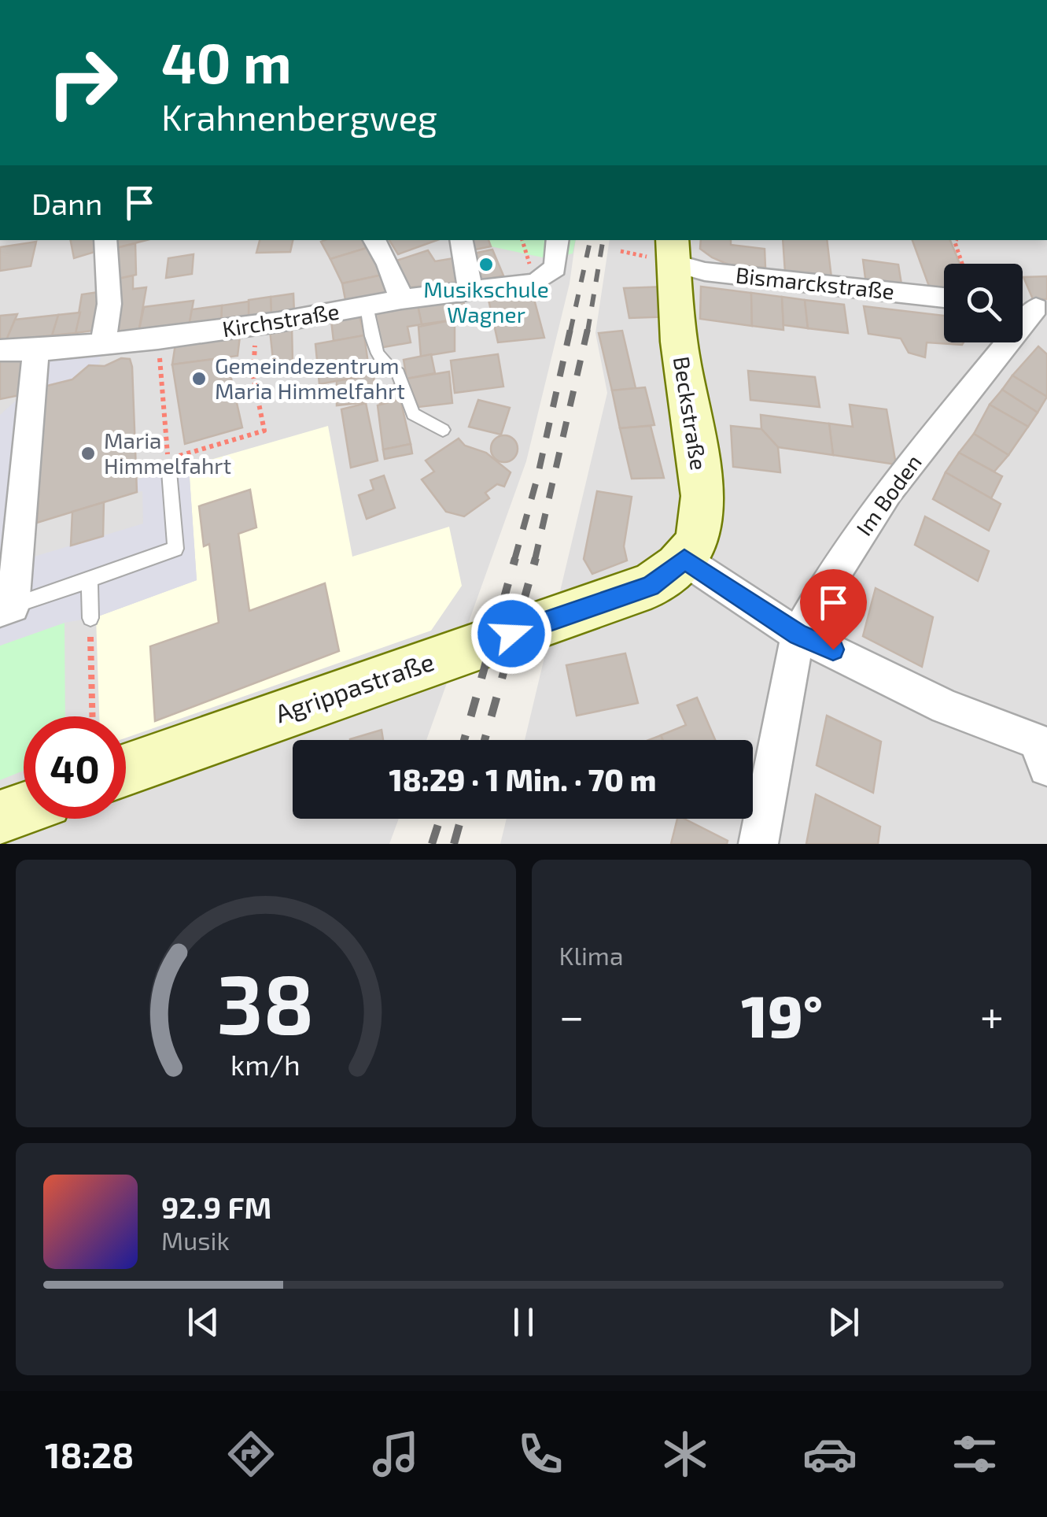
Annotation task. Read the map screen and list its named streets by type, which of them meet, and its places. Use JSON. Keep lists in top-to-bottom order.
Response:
{
  "streets": {
    "street": [
      "Bismarckstraße",
      "Kirchstraße",
      "Beckstraße",
      "Im Boden",
      "Agrippastraße"
    ]
  },
  "crossings": [
    ["Bismarckstraße", "Beckstraße"],
    ["Beckstraße", "Agrippastraße"]
  ],
  "places": ["Musikschule Wagner", "Gemeindezentrum Maria Himmelfahrt", "Maria Himmelfahrt"],
  "page": {
    "turn": ["40 m", "Krahnenbergweg"],
    "then": "Dann",
    "limit": "40",
    "trip": "18:29 · 1 Min. · 70 m",
    "tile": "Klima",
    "heat": ["−", "19°", "+"],
    "song": ["92.9 FM", "Musik"],
    "tabs": "18:28",
    "gauge": ["38", "km/h"]
  }
}
